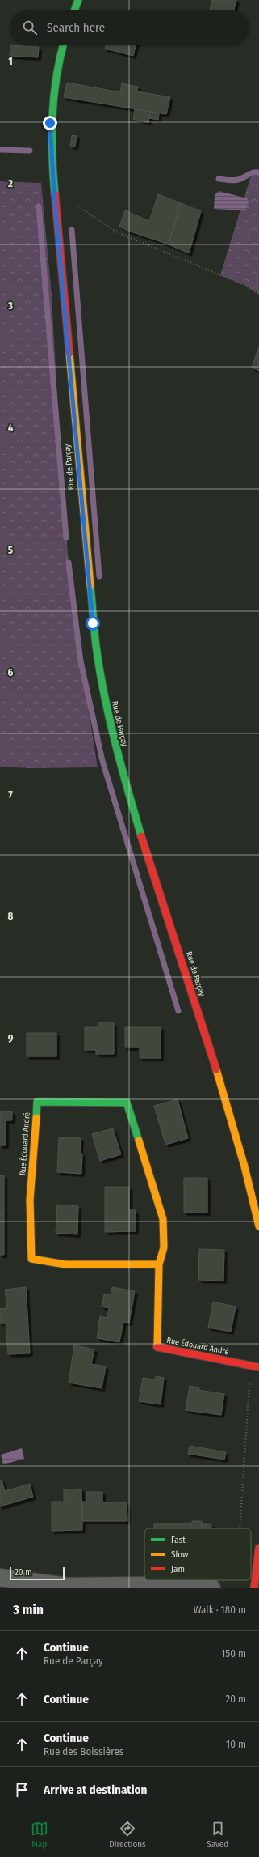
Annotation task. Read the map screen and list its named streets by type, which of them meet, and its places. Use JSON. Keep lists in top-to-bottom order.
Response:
{
  "streets": {
    "street": ["Rue de Parçay", "Rue Édouard André"]
  },
  "legend": ["Fast", "Slow", "Jam"],
  "scale_bar": "20 m",
  "page": {
    "search": "Search here",
    "scale": "20 m",
    "heading": ["3 min", "Walk · 180 m"],
    "list": [
      ["Continue", "Rue de Parçay", "150 m"],
      ["Continue", "20 m"],
      ["Continue", "Rue des Boissières", "10 m"],
      "Arrive at destination"
    ],
    "nav": ["Map", "Directions", "Saved"]
  },
  "grid": {
    "rows": [
      "1",
      "2",
      "3",
      "4",
      "5",
      "6",
      "7",
      "8",
      "9"
    ]
  }
}
